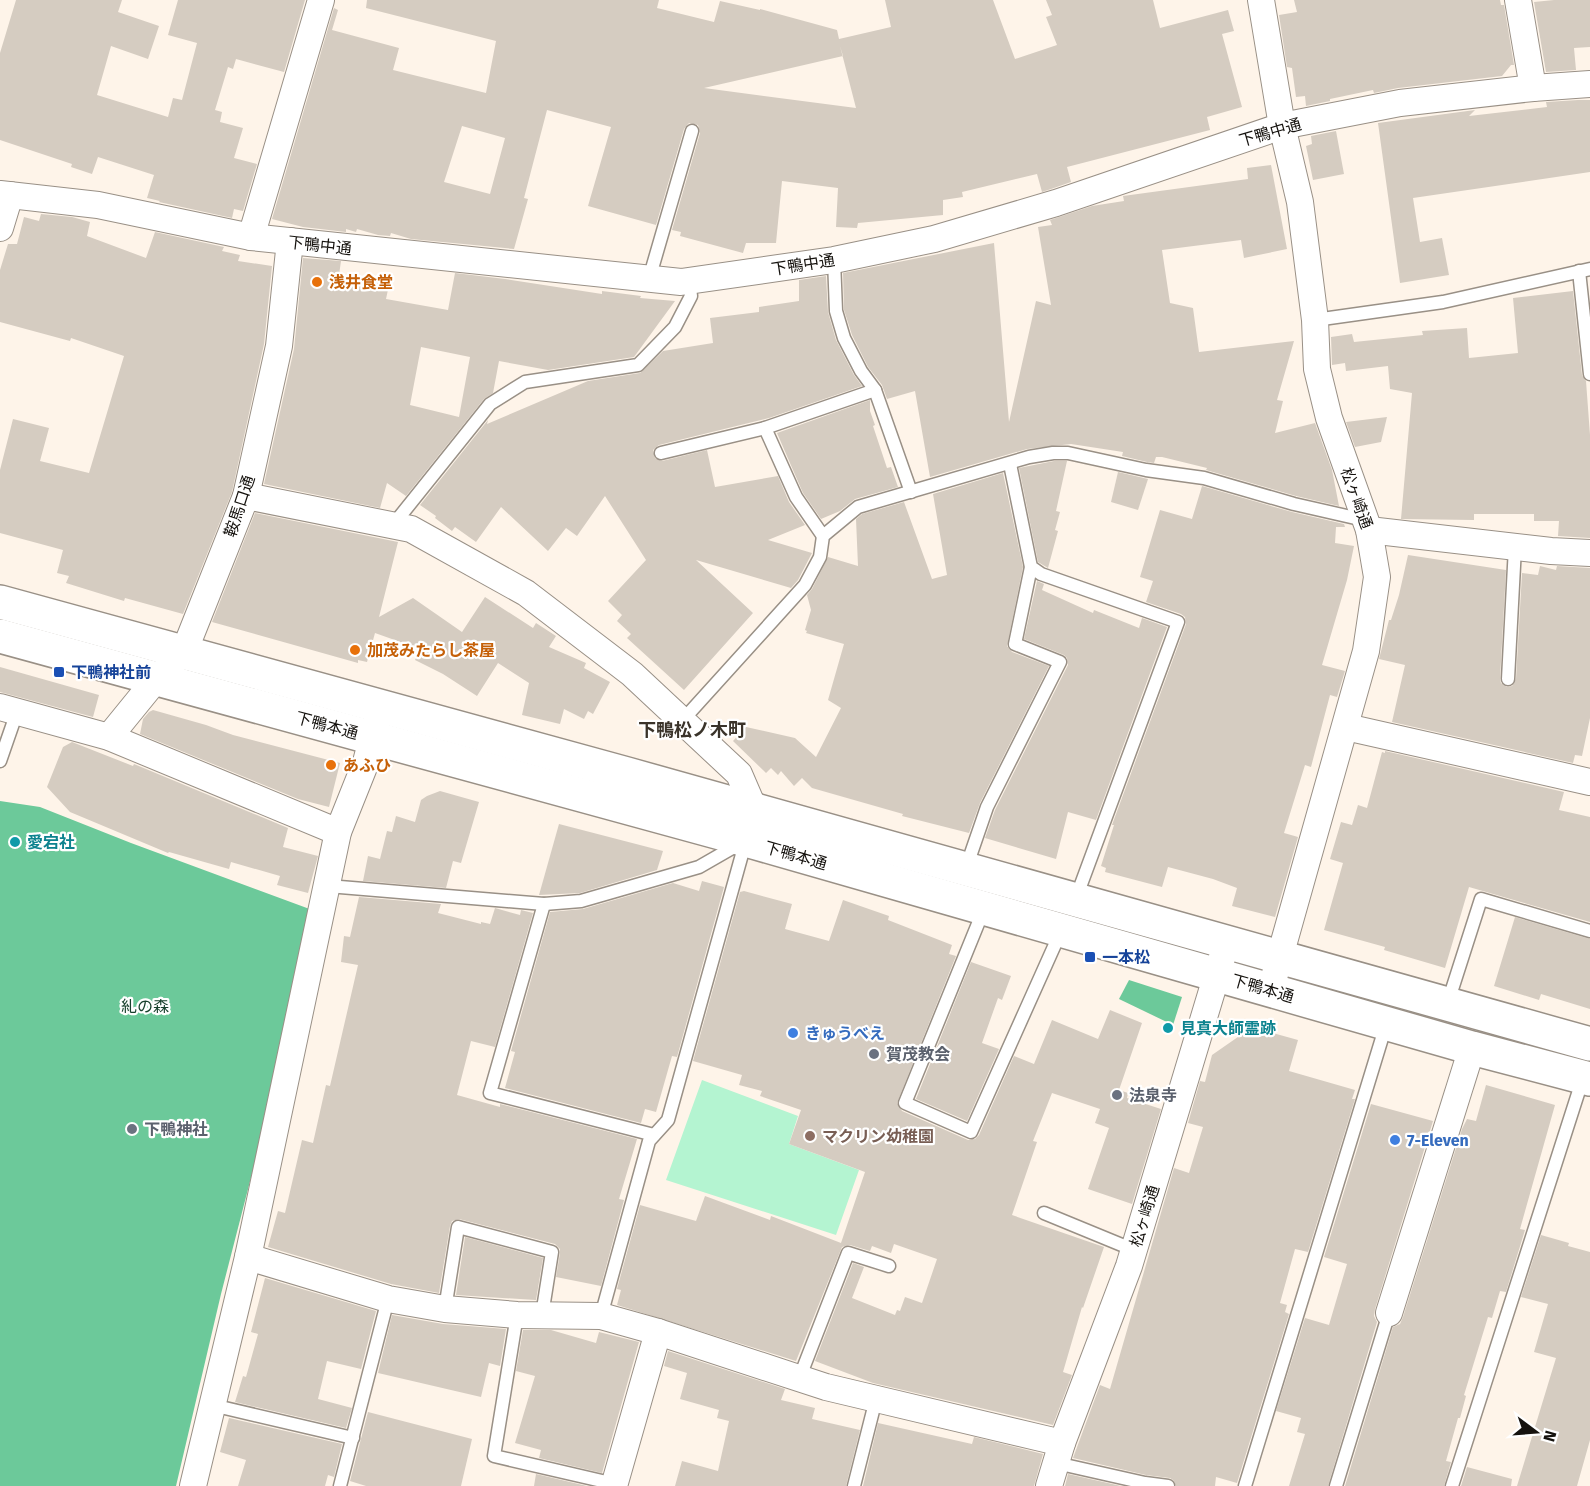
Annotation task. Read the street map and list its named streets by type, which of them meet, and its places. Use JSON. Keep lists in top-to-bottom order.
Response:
{
  "streets": {
    "main road": ["下鴨本通"],
    "street": ["下鴨中通", "松ヶ崎通", "鞍馬口通"]
  },
  "crossings": [
    ["下鴨中通", "松ヶ崎通"],
    ["下鴨中通", "鞍馬口通"],
    ["松ヶ崎通", "下鴨本通"],
    ["鞍馬口通", "下鴨本通"]
  ],
  "districts": ["下鴨松ノ木町"],
  "parks": ["糺の森"],
  "places": {
    "other": [
      "浅井食堂",
      "加茂みたらし茶屋",
      "あふひ",
      "愛宕社",
      "見真大師霊跡",
      "きゅうべえ",
      "賀茂教会",
      "法泉寺",
      "下鴨神社",
      "マクリン幼稚園",
      "7-Eleven"
    ],
    "transit": ["下鴨神社前", "一本松"]
  },
  "north": "right"
}
